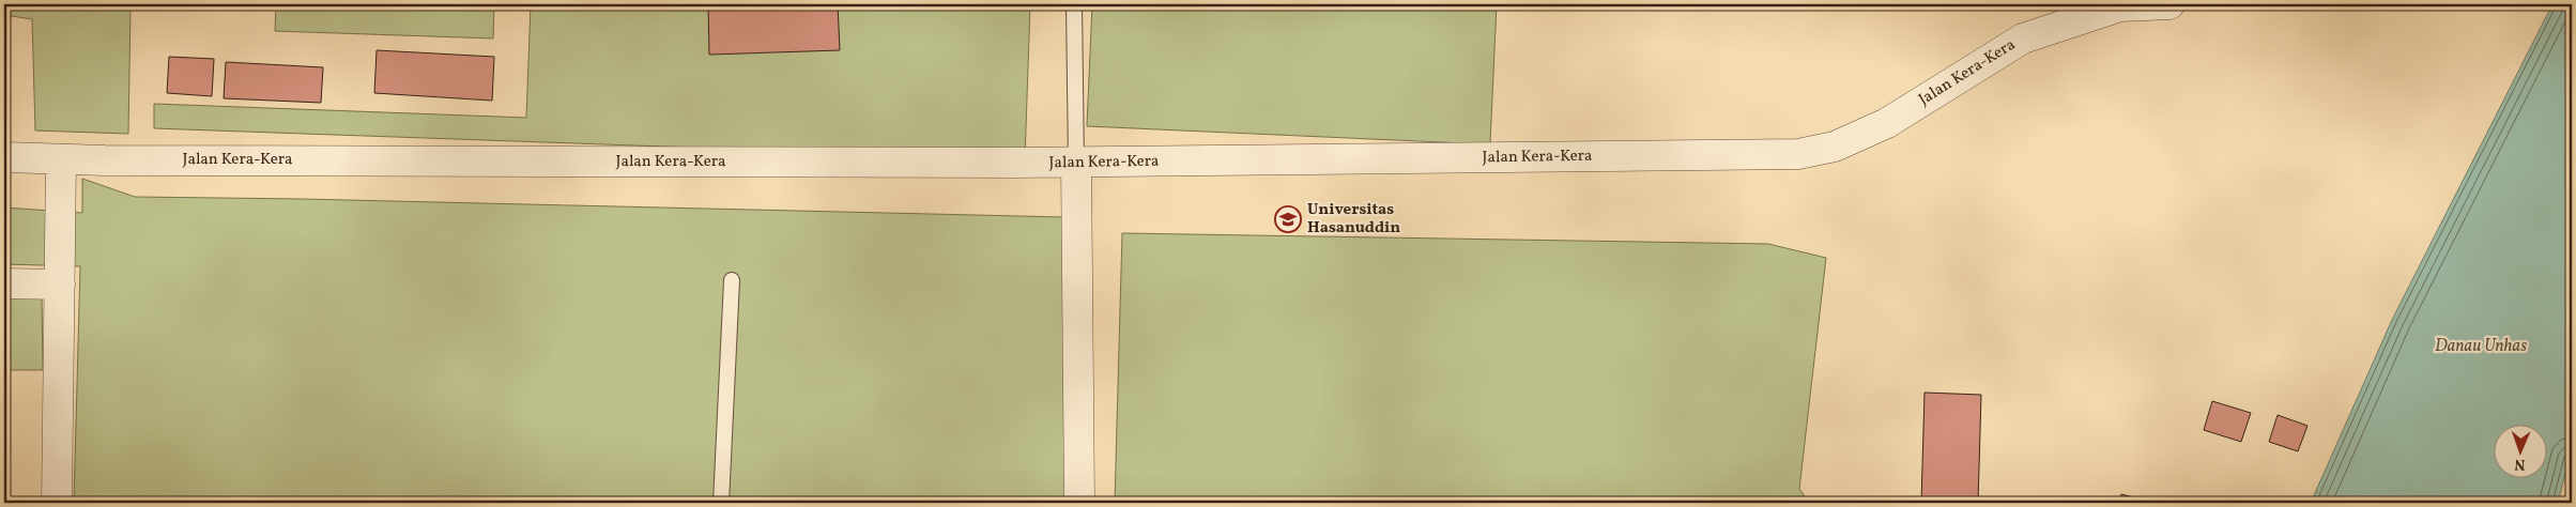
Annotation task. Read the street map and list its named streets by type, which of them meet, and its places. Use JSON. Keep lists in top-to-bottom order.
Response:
{
  "streets": {
    "street": ["Jalan Kera-Kera"]
  },
  "water": ["Danau Unhas"],
  "places": {
    "school or university": ["Universitas Hasanuddin"]
  },
  "north": "bottom"
}
